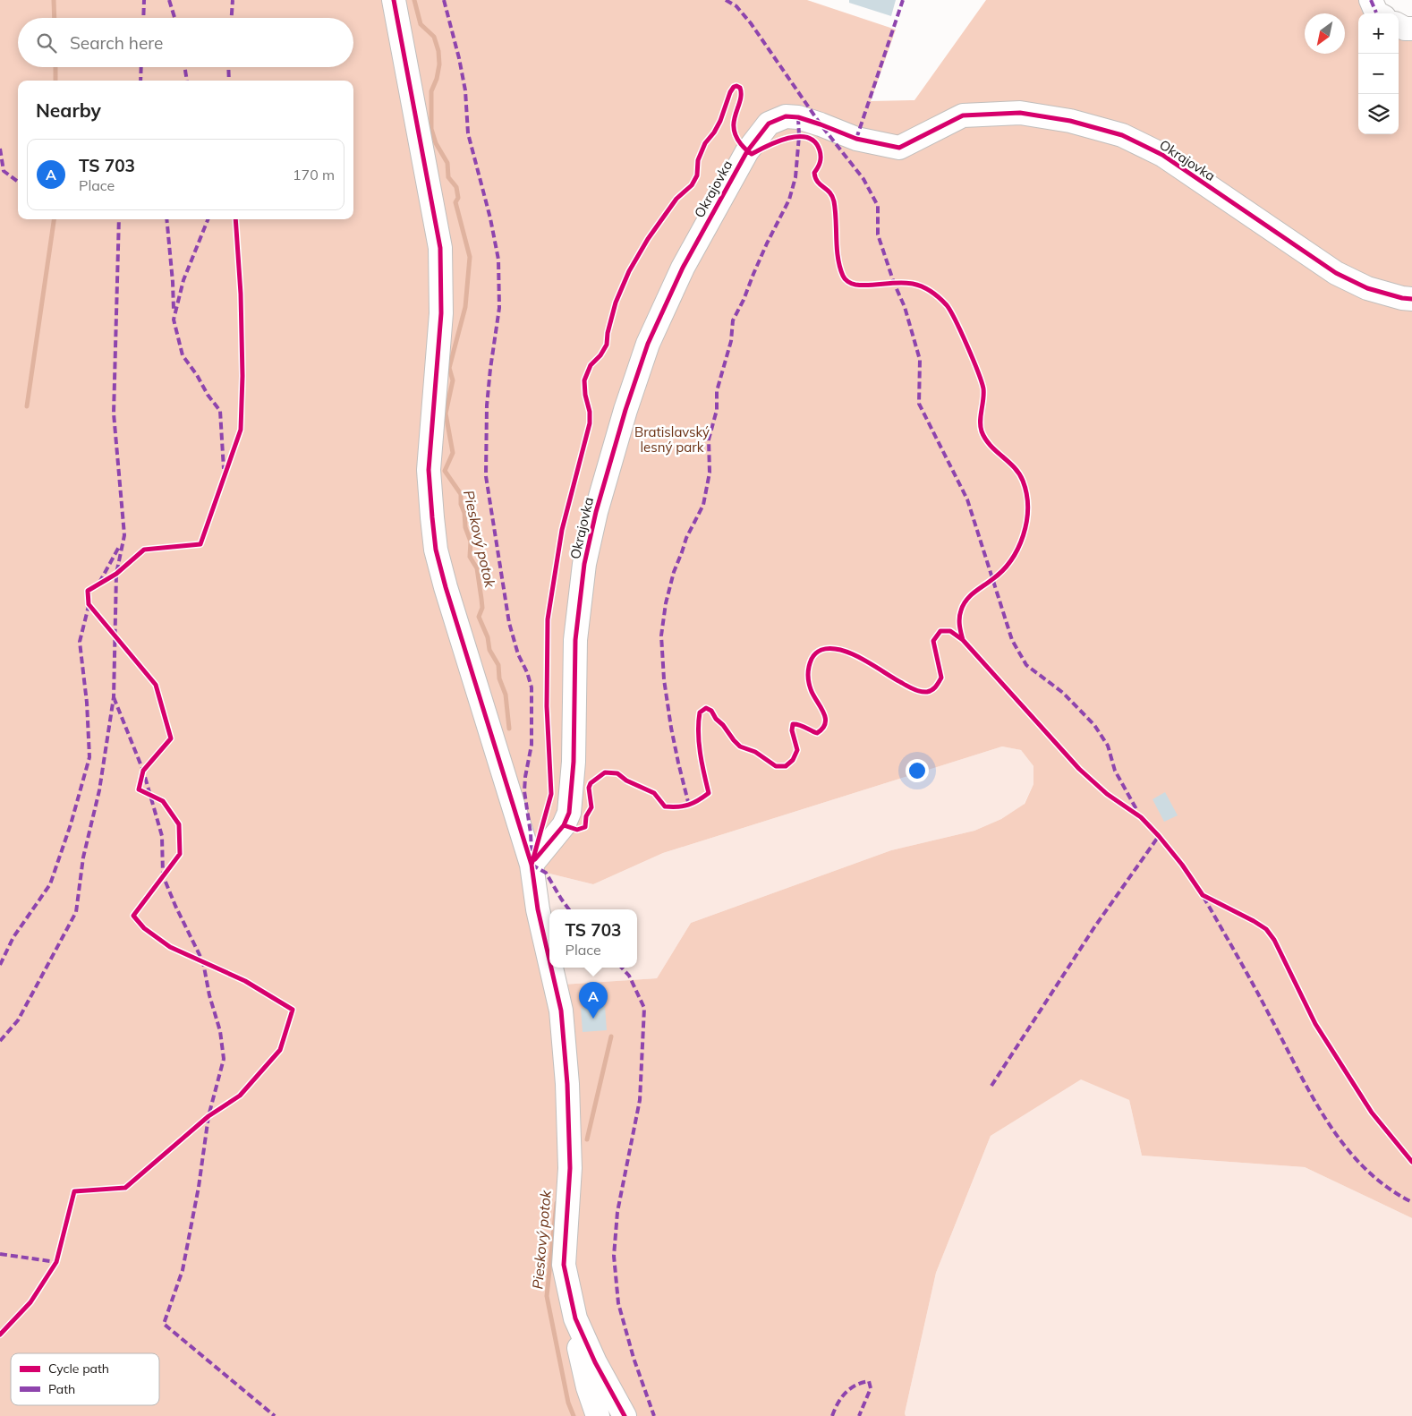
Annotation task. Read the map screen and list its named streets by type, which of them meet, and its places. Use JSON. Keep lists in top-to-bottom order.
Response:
{
  "streets": {
    "street": ["Okrajovka"]
  },
  "water": ["Pieskový potok"],
  "parks": ["Bratislavský lesný park"],
  "legend": ["Cycle path", "Path"],
  "north": "bottom left",
  "page": {
    "map_buttons": ["+", "−"],
    "search": "Search here",
    "heading": "Nearby",
    "list": [
      {
        "mark": "A",
        "name": "TS 703",
        "note": "Place",
        "value": "170 m"
      }
    ],
    "popup": ["TS 703", "Place"],
    "pins": "A"
  }
}
